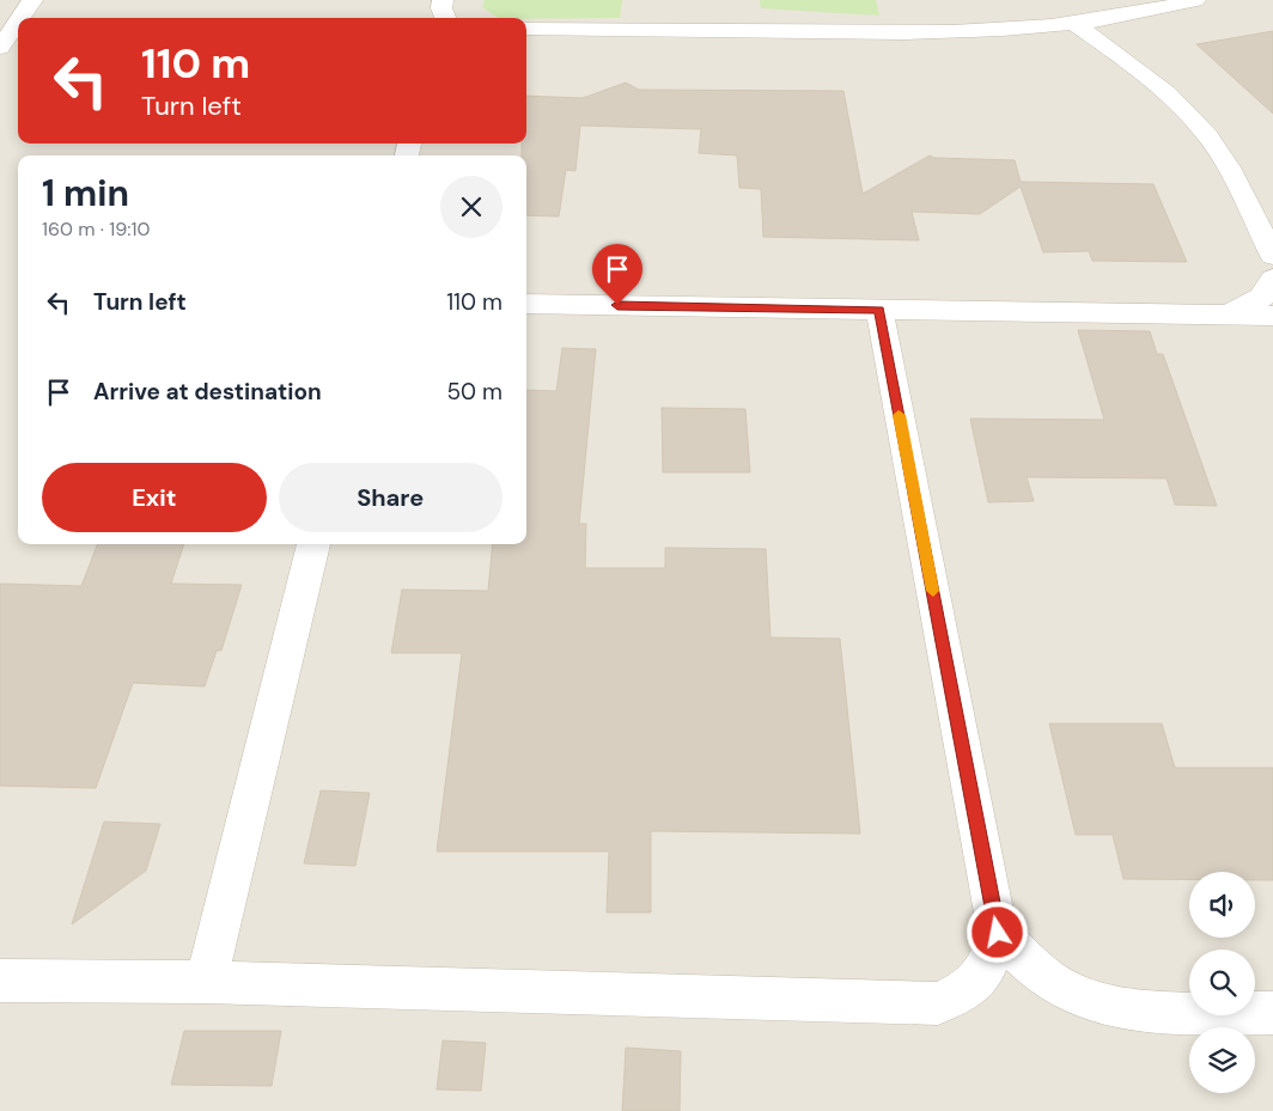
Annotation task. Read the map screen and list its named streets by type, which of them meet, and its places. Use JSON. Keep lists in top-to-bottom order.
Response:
{
  "page": {
    "turn": ["110 m", "Turn left"],
    "heading": ["1 min", "160 m · 19:10"],
    "list": [
      {
        "name": "Turn left",
        "value": "110 m"
      },
      {
        "name": "Arrive at destination",
        "value": "50 m"
      }
    ],
    "buttons": ["Exit", "Share"]
  }
}
